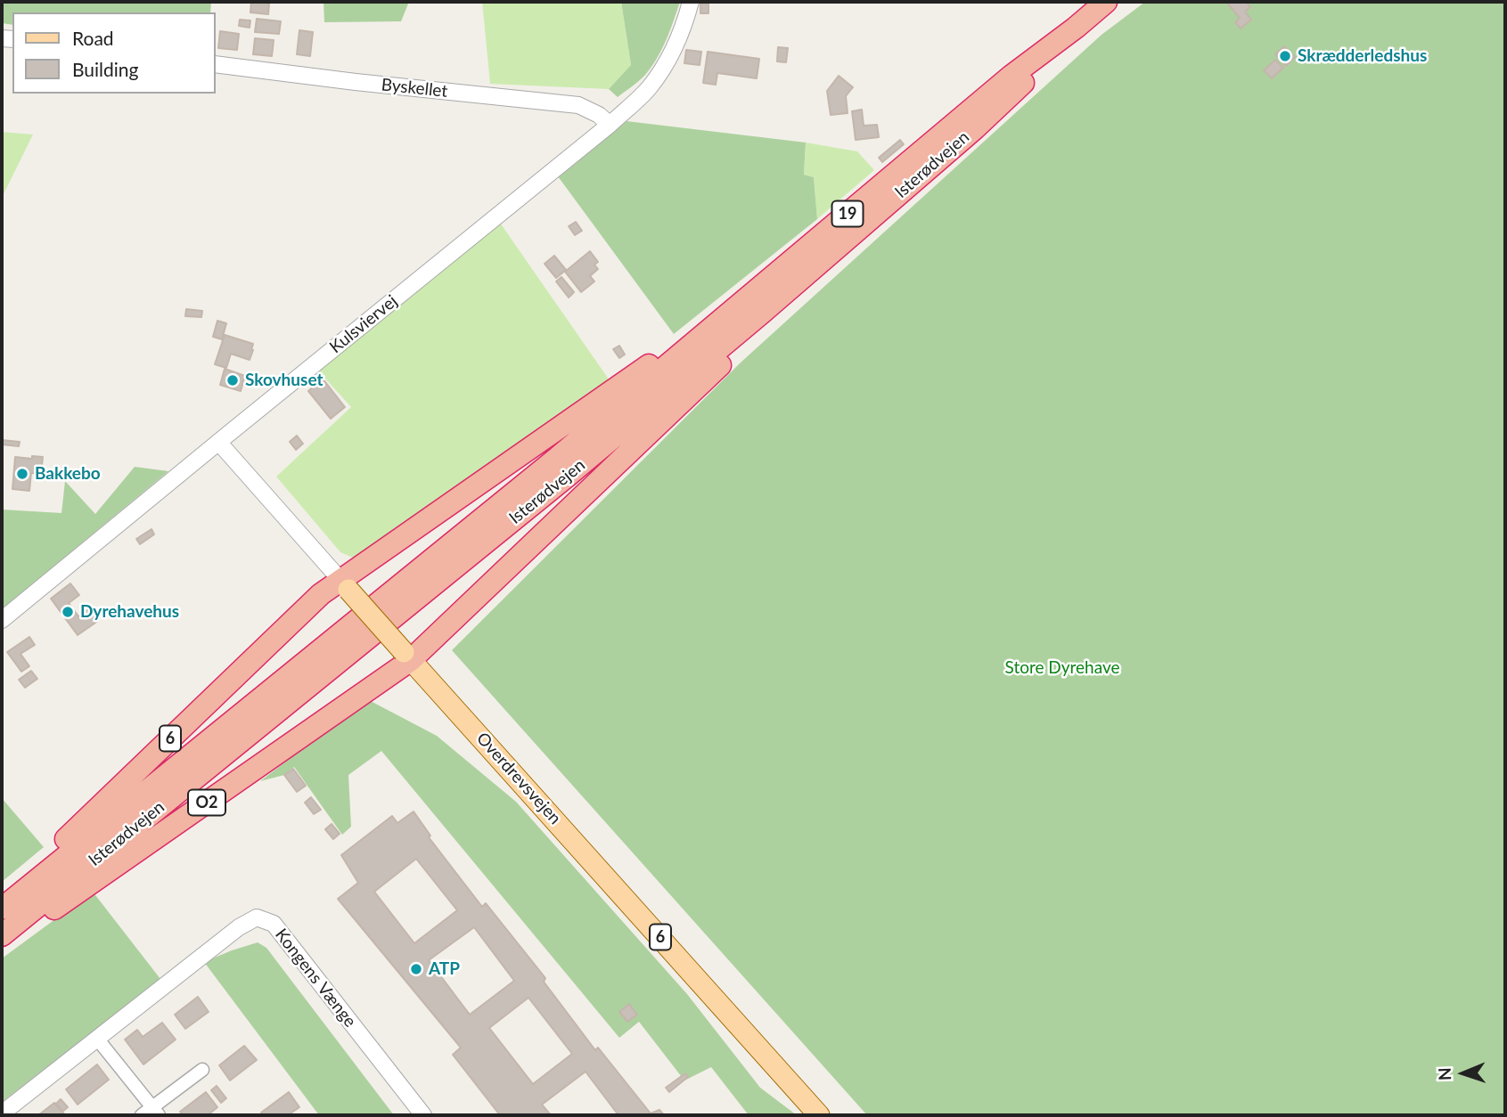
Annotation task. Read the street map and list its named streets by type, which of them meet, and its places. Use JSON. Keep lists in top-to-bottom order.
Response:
{
  "streets": {
    "highway": [
      "Isterødvejen",
      "19",
      "6",
      "O2"
    ],
    "main road": ["Overdrevsvejen"],
    "street": ["Byskellet", "Kulsviervej", "Kongens Vænge"]
  },
  "crossings": [
    ["Byskellet", "Kulsviervej"],
    ["Kulsviervej", "Overdrevsvejen"],
    ["6", "Overdrevsvejen"],
    ["Overdrevsvejen", "O2"]
  ],
  "parks": ["Store Dyrehave"],
  "places": [
    "Skrædderledshus",
    "Skovhuset",
    "Bakkebo",
    "Dyrehavehus",
    "ATP"
  ],
  "legend": ["Road", "Building"],
  "north": "left"
}
